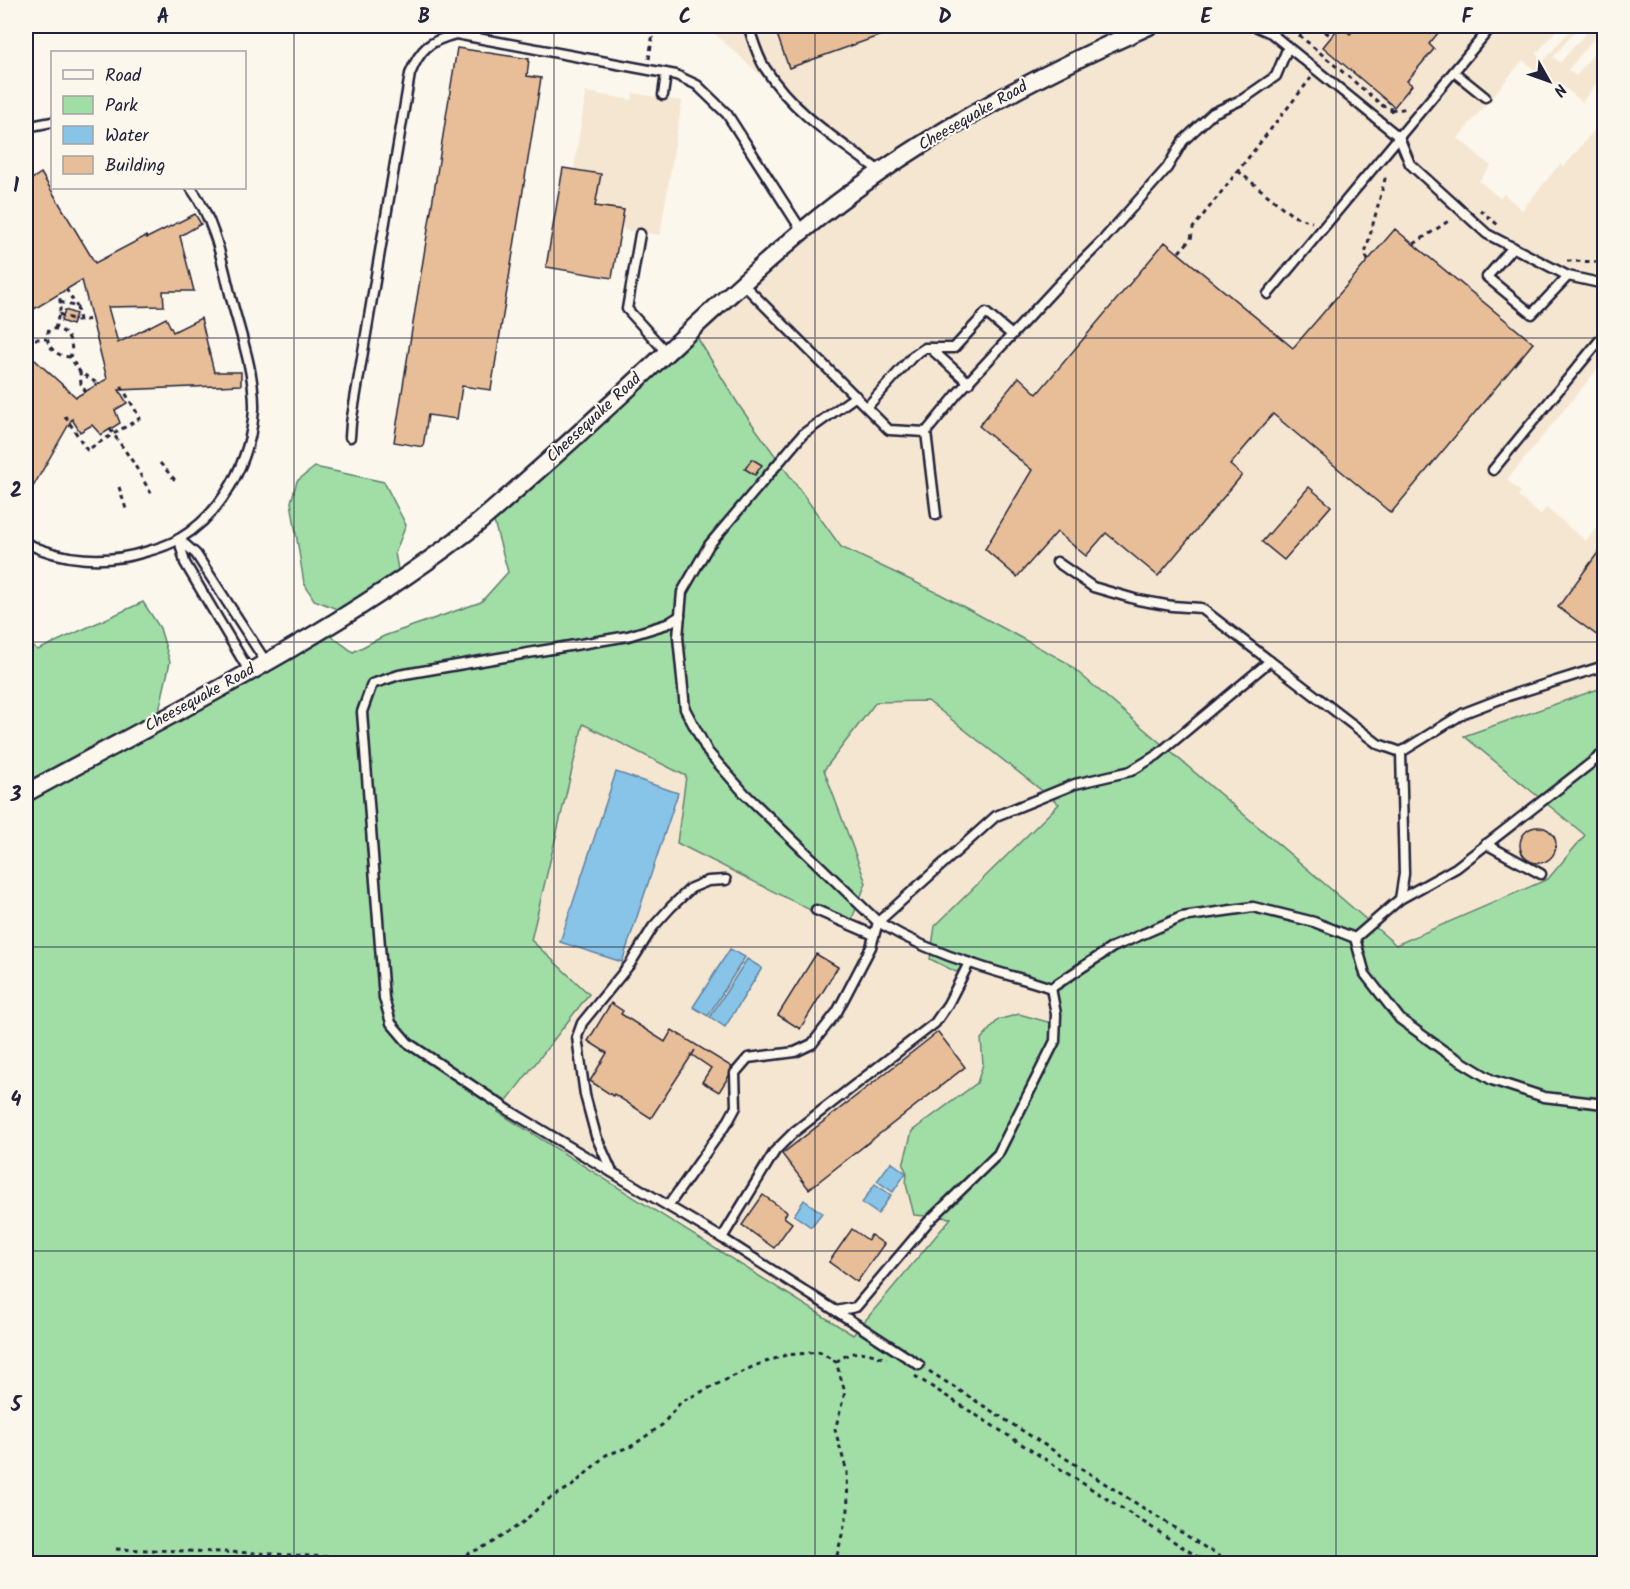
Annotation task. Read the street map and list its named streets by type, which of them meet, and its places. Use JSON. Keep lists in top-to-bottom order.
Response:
{
  "streets": {
    "street": ["Cheesequake Road"]
  },
  "legend": [
    "Road",
    "Park",
    "Water",
    "Building"
  ],
  "north": "bottom right",
  "grid": {
    "columns": [
      "A",
      "B",
      "C",
      "D",
      "E",
      "F"
    ],
    "rows": [
      "1",
      "2",
      "3",
      "4",
      "5"
    ]
  }
}
